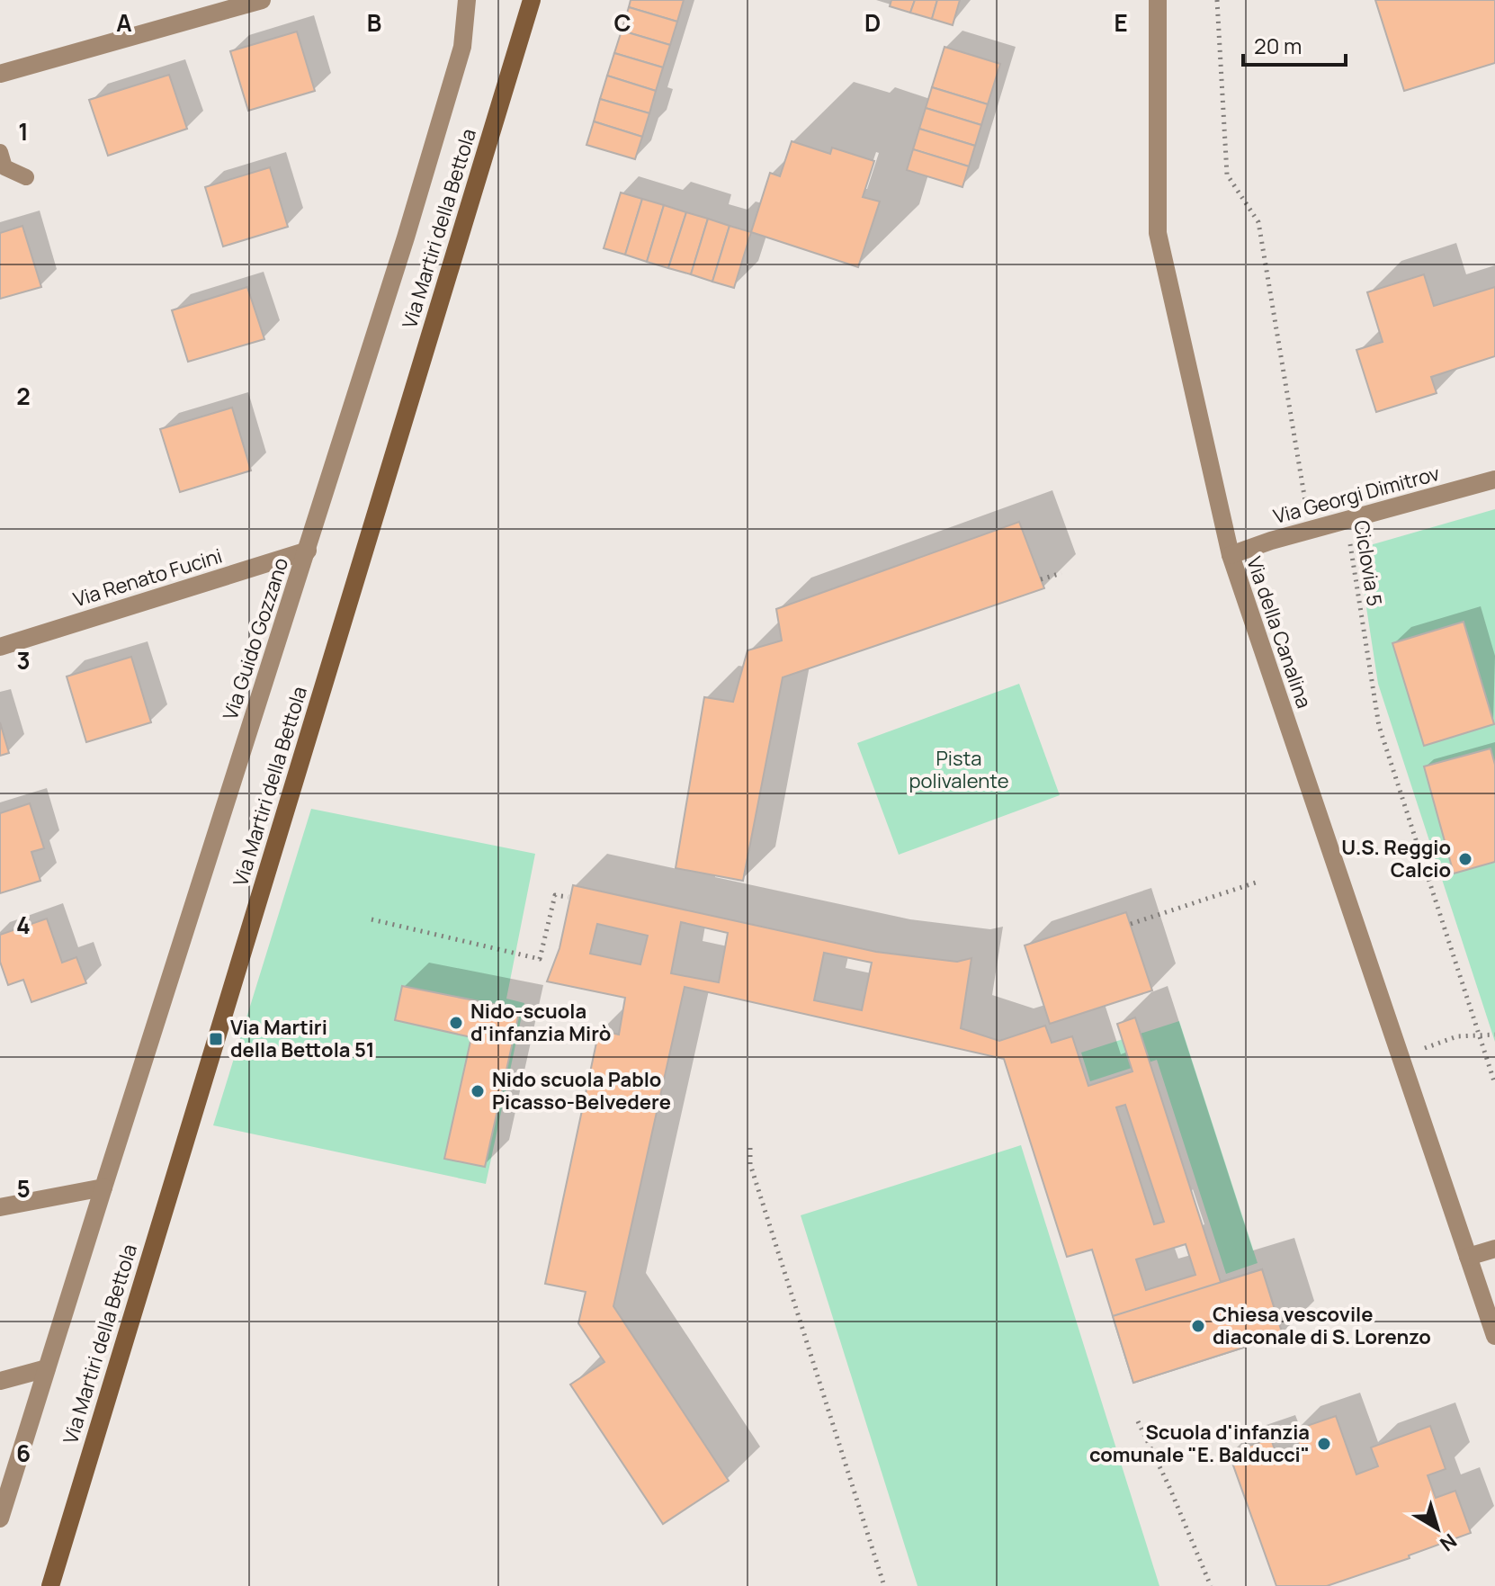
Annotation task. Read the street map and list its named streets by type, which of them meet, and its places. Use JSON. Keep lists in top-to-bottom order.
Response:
{
  "streets": {
    "main road": ["Via Martiri della Bettola"],
    "street": [
      "Via Georgi Dimitrov",
      "Via Renato Fucini",
      "Via della Canalina",
      "Via Guido Gozzano"
    ],
    "path": ["Ciclovia 5"]
  },
  "crossings": [
    ["Via Georgi Dimitrov", "Ciclovia 5"],
    ["Via Georgi Dimitrov", "Via della Canalina"],
    ["Via Renato Fucini", "Via Guido Gozzano"]
  ],
  "parks": ["Pista polivalente"],
  "places": {
    "other": [
      "U.S. Reggio Calcio",
      "Nido-scuola d'infanzia Mirò",
      "Nido scuola Pablo Picasso-Belvedere",
      "Chiesa vescovile diaconale di S. Lorenzo",
      "Scuola d'infanzia comunale \"E. Balducci\""
    ],
    "transit": ["Via Martiri della Bettola 51"]
  },
  "scale_bar": "20 m",
  "north": "bottom right",
  "grid": {
    "columns": [
      "A",
      "B",
      "C",
      "D",
      "E"
    ],
    "rows": [
      "1",
      "2",
      "3",
      "4",
      "5",
      "6"
    ]
  }
}
